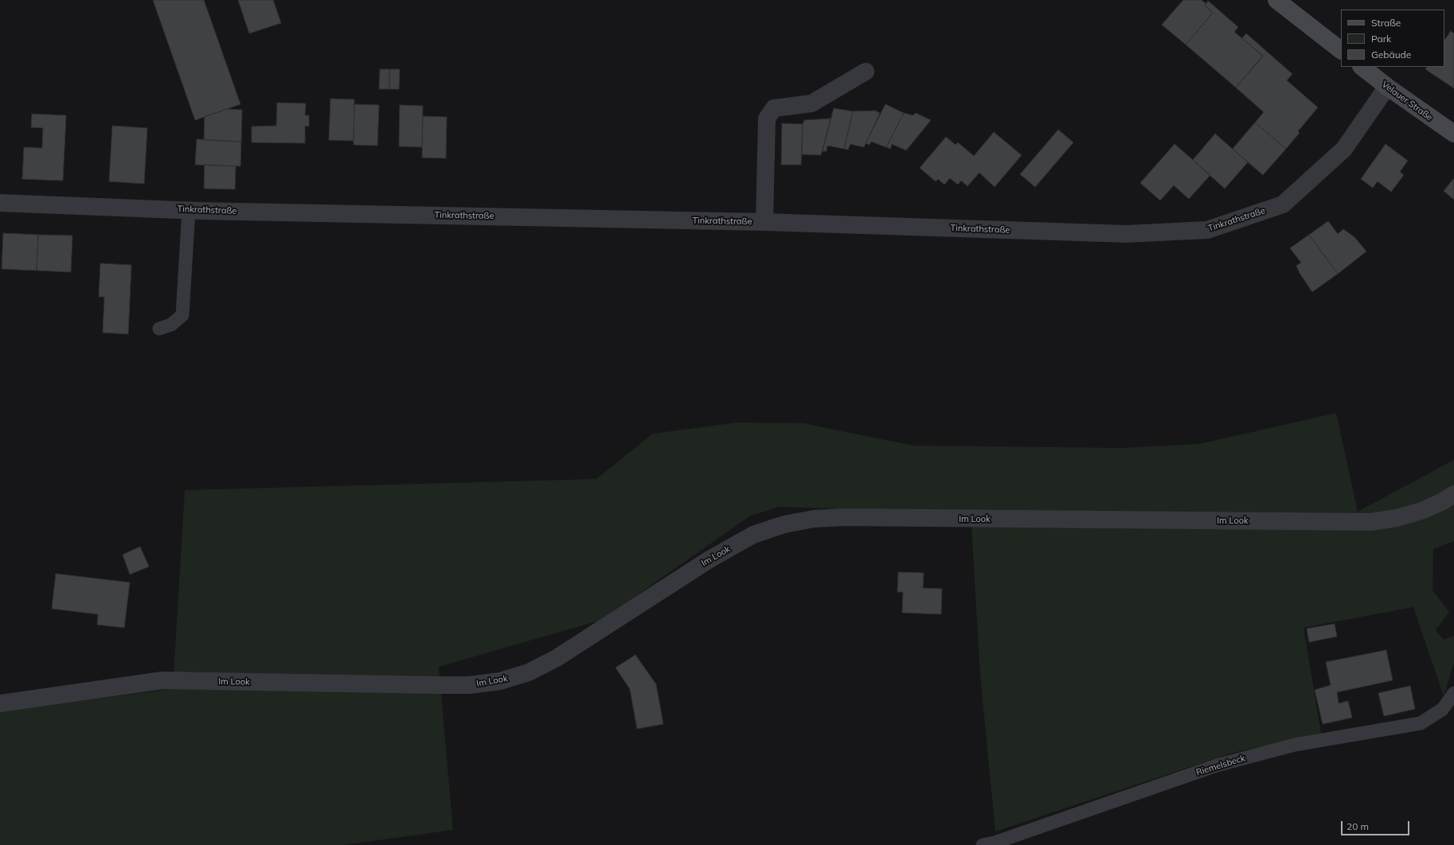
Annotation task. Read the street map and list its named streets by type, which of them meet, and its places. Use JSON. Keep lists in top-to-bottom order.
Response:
{
  "streets": {
    "main road": ["Velauer Straße"],
    "street": ["Tinkrathstraße", "Im Look"],
    "lane": ["Riemelsbeck"]
  },
  "crossings": [
    ["Velauer Straße", "Tinkrathstraße"]
  ],
  "legend": ["Straße", "Park", "Gebäude"],
  "scale_bar": "20 m"
}
